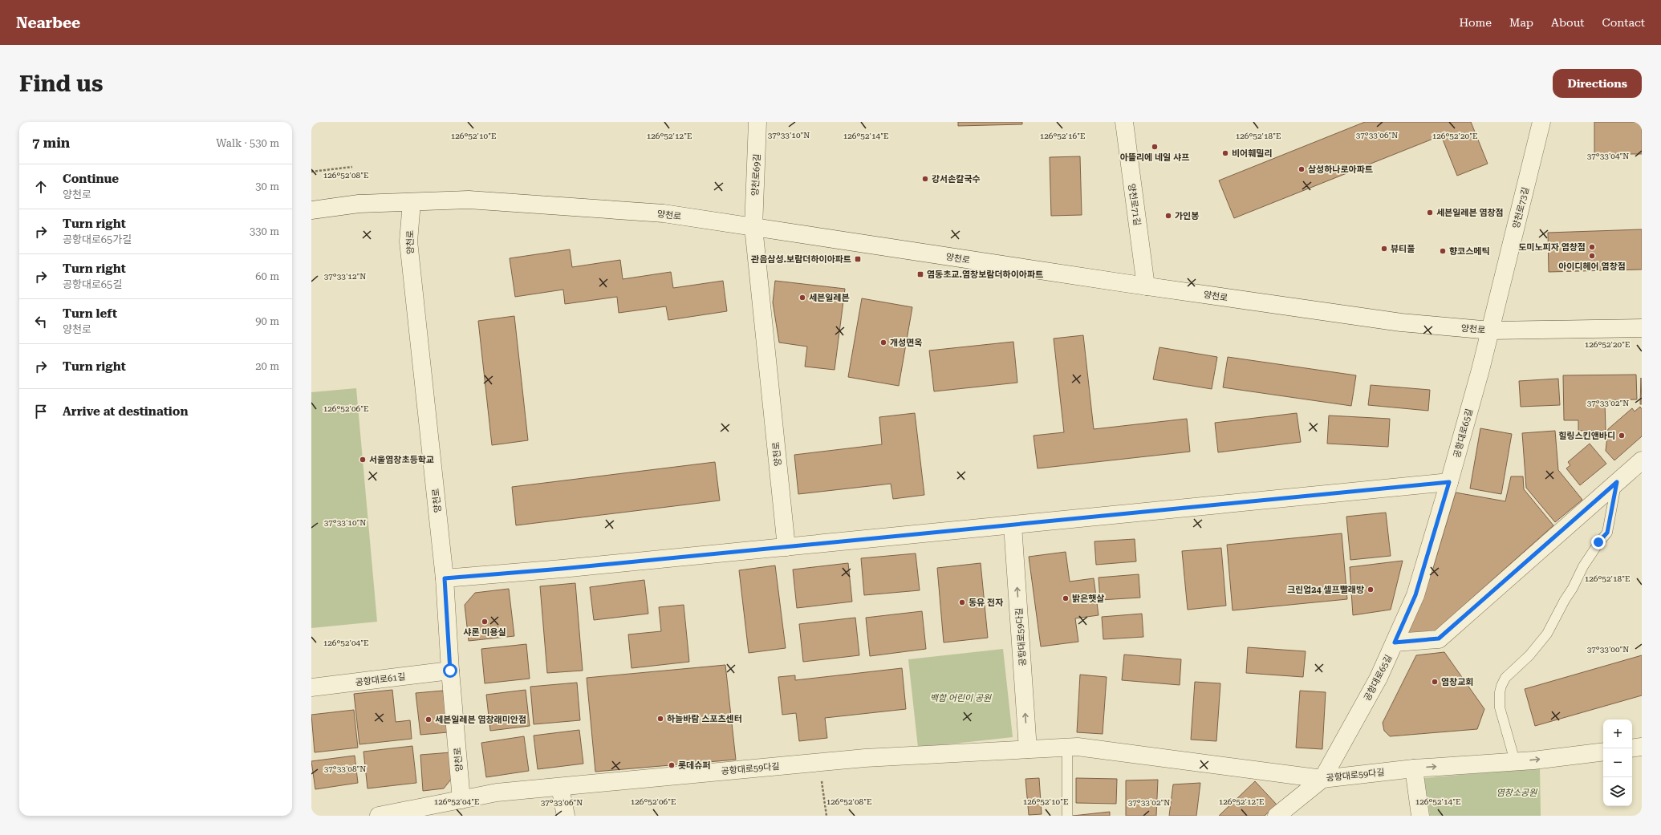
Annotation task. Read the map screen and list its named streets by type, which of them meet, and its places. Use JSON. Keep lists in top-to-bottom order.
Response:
{
  "streets": {
    "street": [
      "양천로69길",
      "양천로71길",
      "양천로73길",
      "양천로",
      "공항대로65길",
      "공항대로59다길",
      "공항대로61길"
    ]
  },
  "crossings": [
    ["양천로69길", "양천로"],
    ["양천로71길", "양천로"],
    ["양천로73길", "양천로"],
    ["양천로73길", "공항대로65길"],
    ["양천로", "공항대로65길"],
    ["양천로", "공항대로59다길"],
    ["양천로", "공항대로61길"],
    ["공항대로65길", "공항대로59다길"]
  ],
  "parks": ["백합 어린이 공원", "염창소공원"],
  "places": {
    "other": [
      "아뜰리에 네일 샤프",
      "비어훼밀리",
      "삼성하나로아파트",
      "강서손칼국수",
      "세븐일레븐 염창점",
      "가인봉",
      "도미노피자 염창점",
      "뷰티풀",
      "향코스메틱",
      "아이디헤어 염창점",
      "세븐일레븐",
      "개성면옥",
      "힐링스킨앤바디",
      "서울염창초등학교",
      "크린업24 셀프빨래방",
      "밝은햇살",
      "동유 전자",
      "샤론 미용실",
      "염창교회",
      "하늘바람 스포츠센터",
      "세븐일레븐 염창래미안점",
      "롯데슈퍼"
    ],
    "transit": ["관음삼성.보람더하이아파트", "염동초교.염창보람더하이아파트"]
  },
  "page": {
    "header": "Nearbee",
    "nav": [
      "Home",
      "Map",
      "About",
      "Contact"
    ],
    "buttons": "Directions",
    "title": "Find us",
    "heading": ["7 min", "Walk · 530 m"],
    "list": [
      ["Continue", "양천로", "30 m"],
      ["Turn right", "공항대로65가길", "330 m"],
      ["Turn right", "공항대로65길", "60 m"],
      ["Turn left", "양천로", "90 m"],
      ["Turn right", "20 m"],
      "Arrive at destination"
    ],
    "map_buttons": ["+", "−"]
  },
  "coordinates": [
    "37°33'10\"N",
    "37°33'06\"N",
    "126°52'10\"E",
    "126°52'12\"E",
    "126°52'14\"E",
    "126°52'16\"E",
    "126°52'18\"E",
    "126°52'20\"E",
    "37°33'04\"N",
    "126°52'08\"E",
    "37°33'12\"N",
    "37°33'02\"N",
    "126°52'06\"E",
    "126°52'04\"E",
    "37°33'00\"N",
    "37°33'08\"N"
  ]
}
